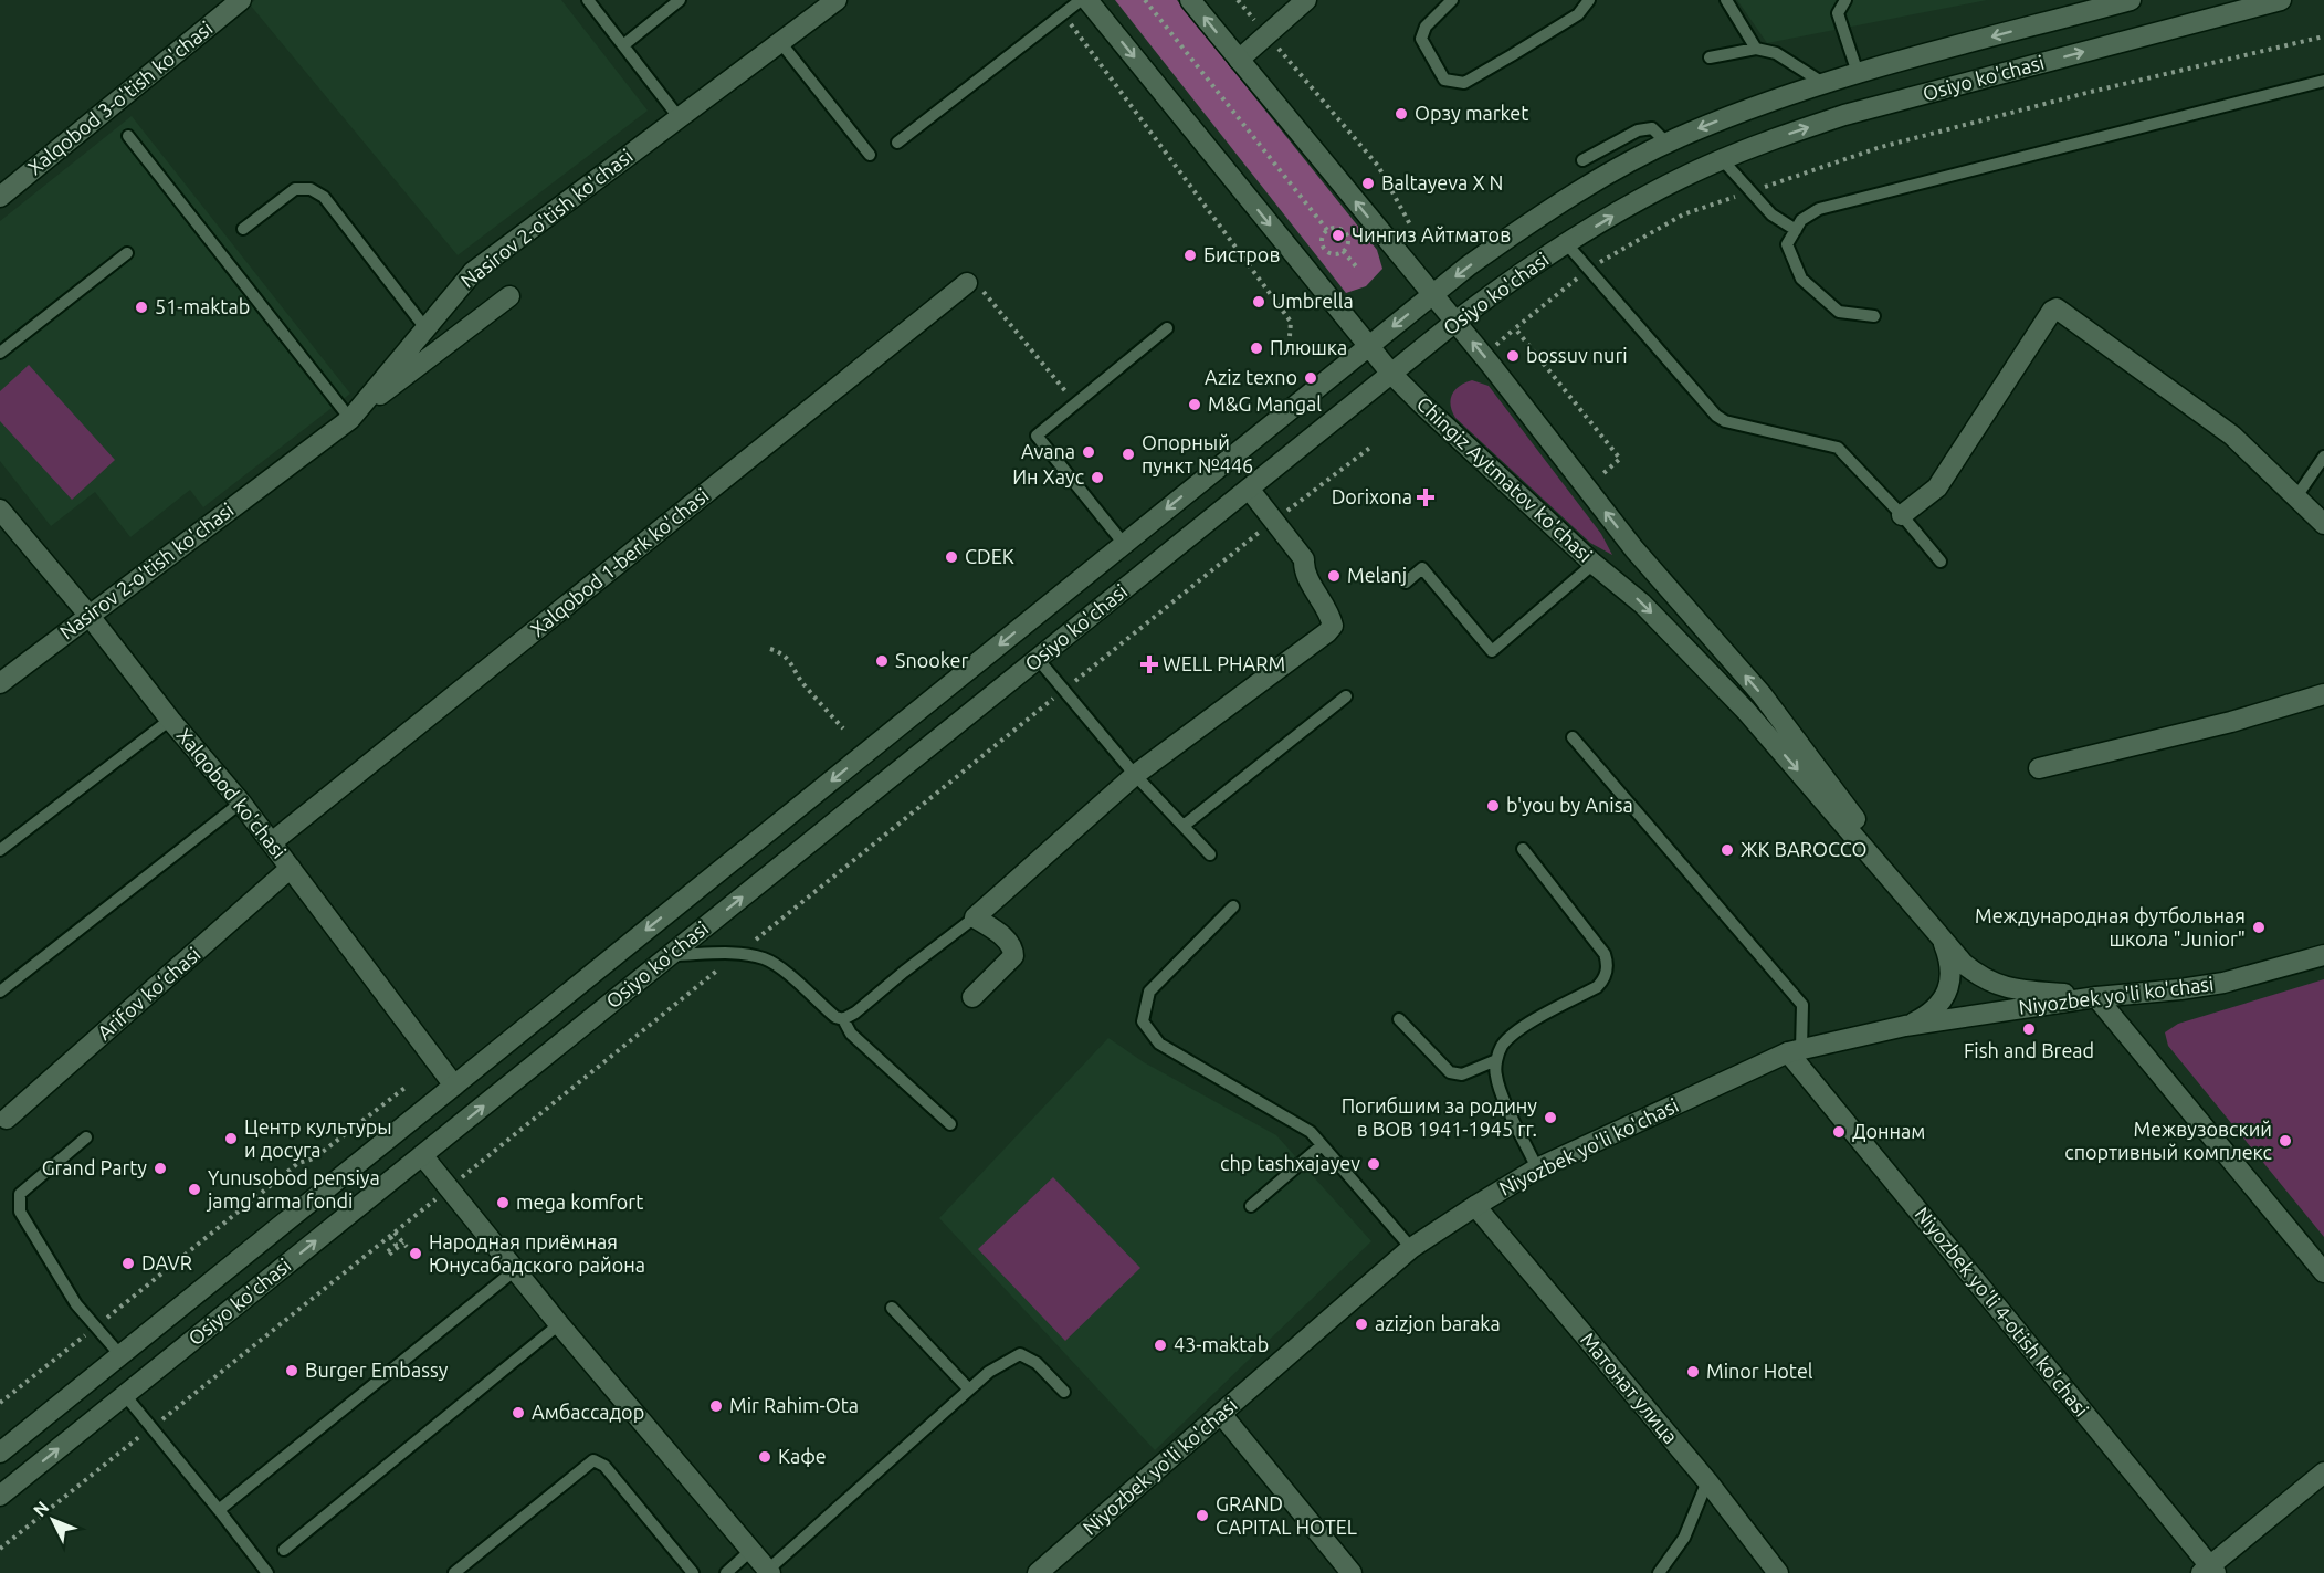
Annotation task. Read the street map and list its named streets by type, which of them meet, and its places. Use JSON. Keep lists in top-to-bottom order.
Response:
{
  "streets": {
    "street": [
      "Osiyo ko'chasi",
      "Xalqobod 3-o'tish ko'chasi",
      "Nasirov 2-o'tish ko'chasi",
      "Chingiz Aytmatov ko'chasi",
      "Xalqobod 1-berk ko'chasi",
      "Xalqobod ko'chasi",
      "Arifov ko‘chasi",
      "Niyozbek yo'li ko'chasi",
      "Niyozbek yo'li 4-otish ko'chasi",
      "Матонат улица"
    ]
  },
  "crossings": [
    ["Osiyo ko'chasi", "Chingiz Aytmatov ko'chasi"],
    ["Osiyo ko'chasi", "Xalqobod ko'chasi"],
    ["Nasirov 2-o'tish ko'chasi", "Xalqobod ko'chasi"],
    ["Chingiz Aytmatov ko'chasi", "Niyozbek yo'li ko'chasi"],
    ["Xalqobod 1-berk ko'chasi", "Xalqobod ko'chasi"],
    ["Xalqobod ko'chasi", "Arifov ko‘chasi"],
    ["Niyozbek yo'li ko'chasi", "Niyozbek yo'li 4-otish ko'chasi"],
    ["Niyozbek yo'li ko'chasi", "Матонат улица"]
  ],
  "places": {
    "other": [
      "Орзу market",
      "Baltayeva X N",
      "Чингиз Айтматов",
      "Бистров",
      "Umbrella",
      "51-maktab",
      "Плюшка",
      "bossuv nuri",
      "Aziz texno",
      "M&G Mangal",
      "Avana",
      "Опорный пункт №446",
      "Ин Хаус",
      "CDEK",
      "Melanj",
      "Snooker",
      "b'you by Anisa",
      "ЖК BAROCCO",
      "Международная футбольная школа \"Junior\"",
      "Fish and Bread",
      "Погибшим за родину в ВОВ 1941-1945 гг.",
      "Доннам",
      "Центр культуры и досуга",
      "Межвузовский спортивный комплекс",
      "chp tashxajayev",
      "Grand Party",
      "Yunusobod pensiya jamg'arma fondi",
      "mega komfort",
      "Народная приёмная Юнусабадского района",
      "DAVR",
      "azizjon baraka",
      "43-maktab",
      "Burger Embassy",
      "Minor Hotel",
      "Mir Rahim-Ota",
      "Амбассадор",
      "Кафе",
      "GRAND CAPITAL HOTEL"
    ],
    "health": ["Dorixona", "WELL PHARM"]
  },
  "north": "top left"
}
